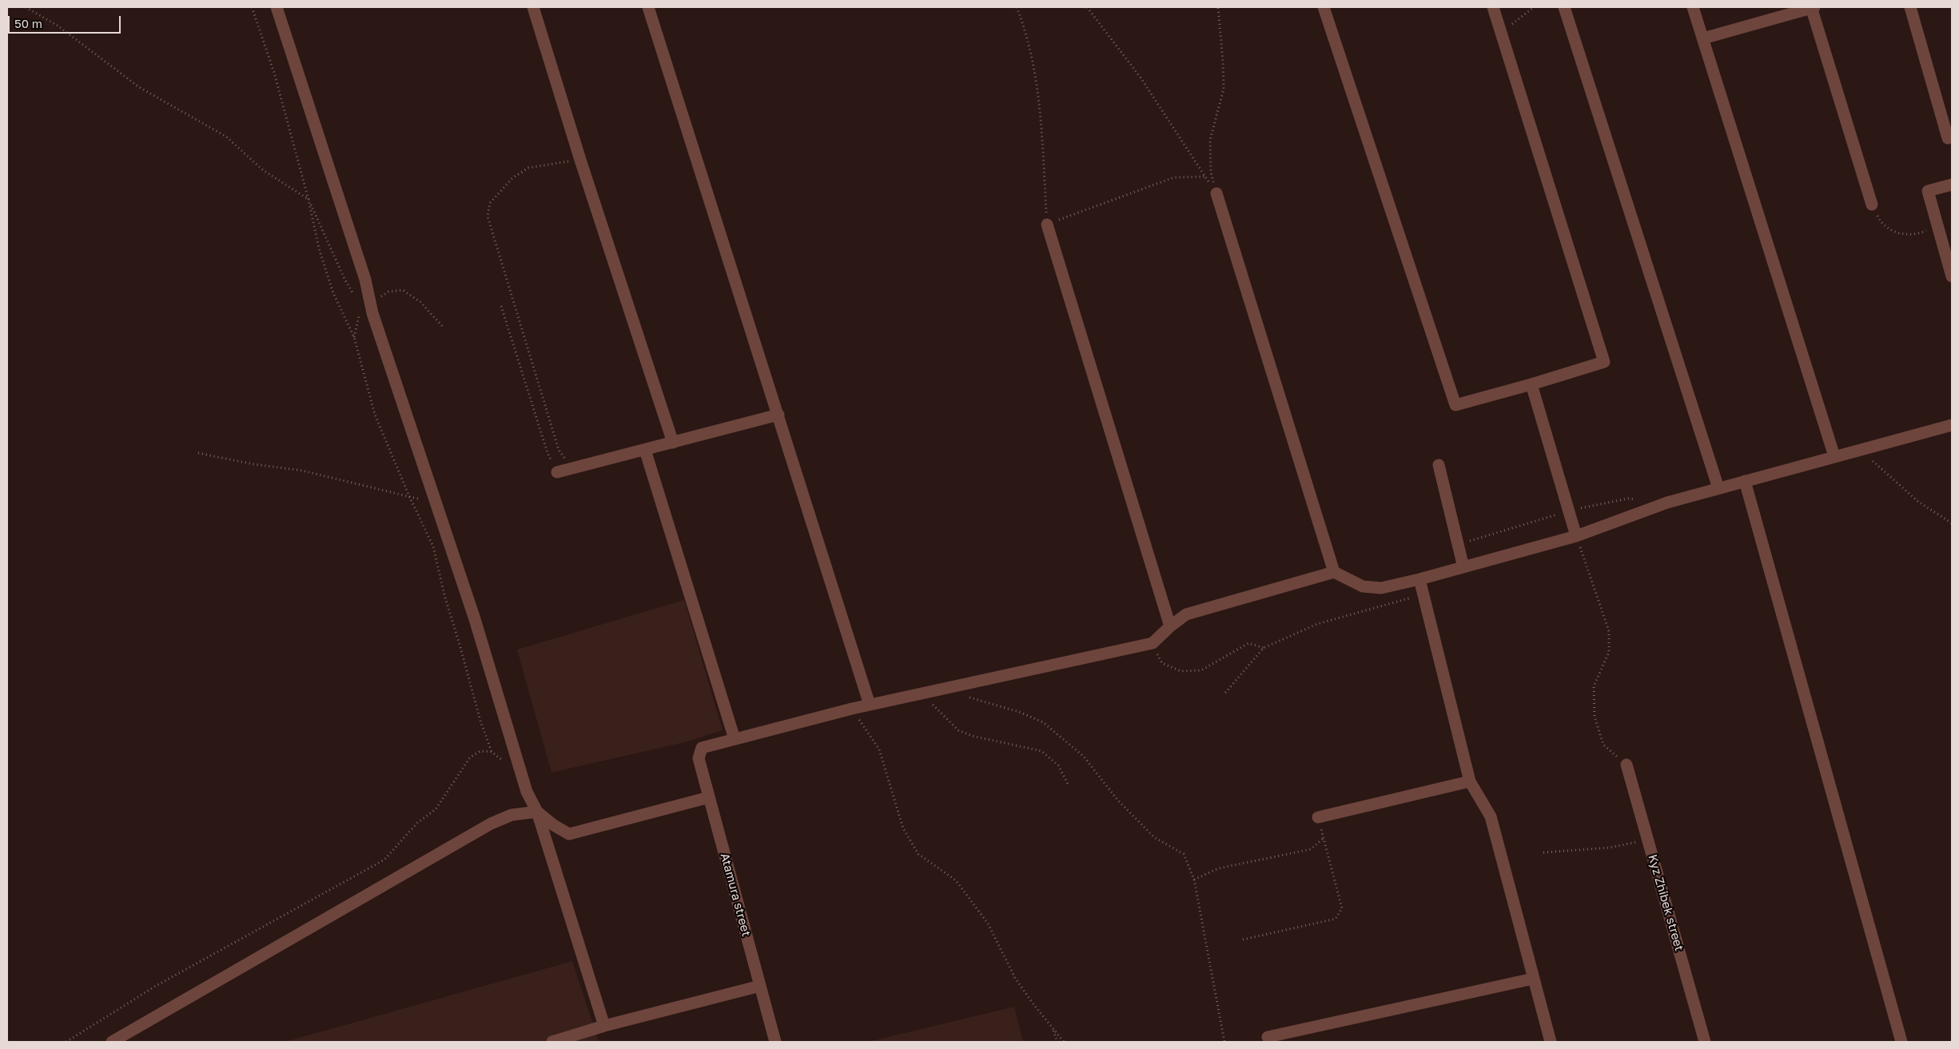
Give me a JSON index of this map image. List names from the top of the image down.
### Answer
{
  "streets": {
    "street": ["Atamura street", "Kyz Zhibek street"]
  },
  "scale_bar": "50 m"
}
